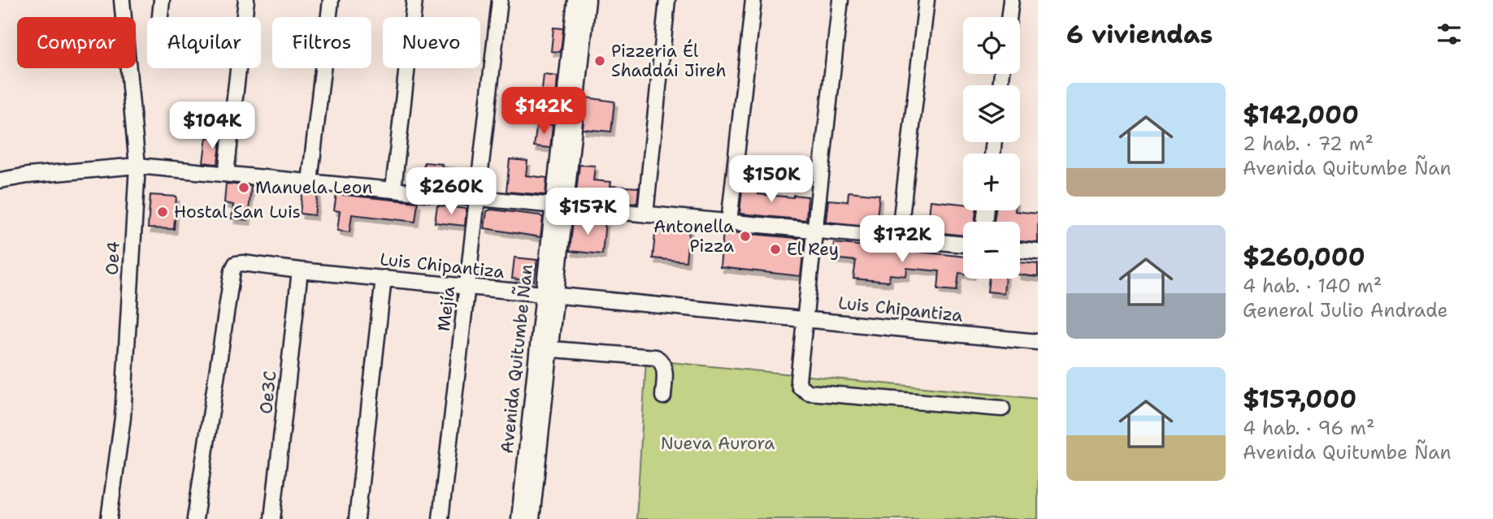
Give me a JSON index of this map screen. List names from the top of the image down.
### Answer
{
  "streets": {
    "street": [
      "Oe4",
      "Luis Chipantiza",
      "Mejía",
      "Avenida Quitumbe Ñan",
      "Oe3C"
    ]
  },
  "crossings": [
    ["Luis Chipantiza", "Mejía"],
    ["Luis Chipantiza", "Avenida Quitumbe Ñan"],
    ["Luis Chipantiza", "Oe3C"]
  ],
  "parks": ["Nueva Aurora"],
  "places": [
    "Pizzeria Él Shaddai Jireh",
    "Manuela Leon",
    "Hostal San Luis",
    "Antonella Pizza",
    "El Rey"
  ],
  "page": {
    "heading": "6 viviendas",
    "map_buttons": ["+", "−"],
    "chip": [
      "Comprar",
      "Alquilar",
      "Filtros",
      "Nuevo"
    ],
    "list": [
      {
        "name": "$142,000",
        "note": "2 hab. · 72 m² · Avenida Quitumbe Ñan"
      },
      {
        "name": "$260,000",
        "note": "4 hab. · 140 m² · General Julio Andrade"
      },
      {
        "name": "$157,000",
        "note": "4 hab. · 96 m² · Avenida Quitumbe Ñan"
      }
    ],
    "price": [
      "$142K",
      "$104K",
      "$150K",
      "$260K",
      "$157K",
      "$172K"
    ]
  }
}
